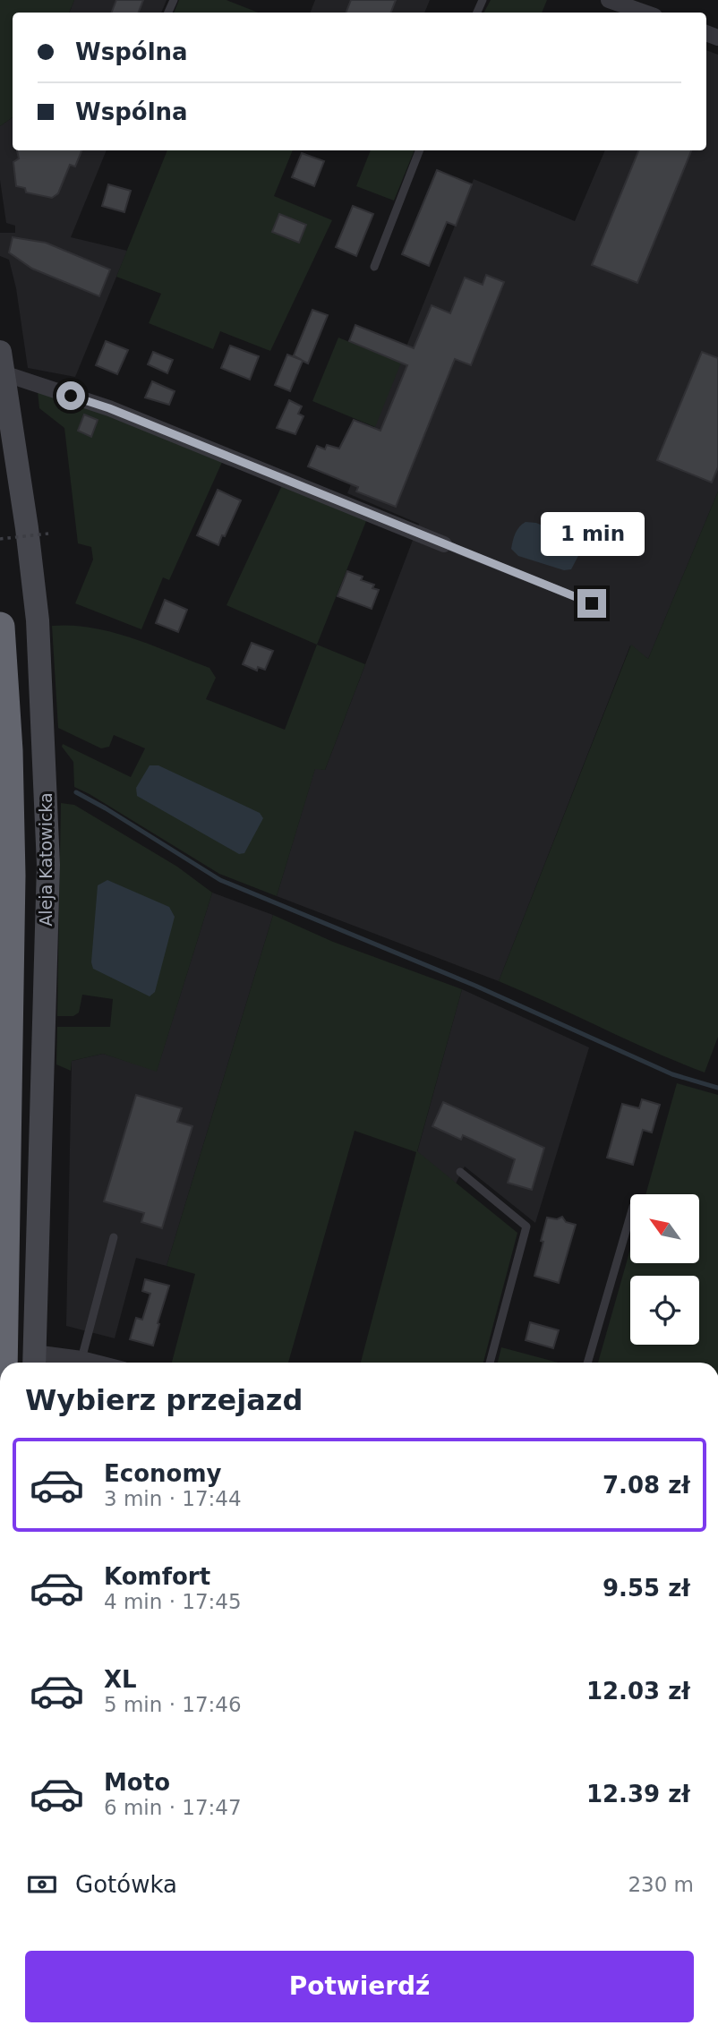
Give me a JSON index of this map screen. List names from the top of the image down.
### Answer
{
  "streets": {
    "street": ["Aleja Katowicka"]
  },
  "north": "top left",
  "page": {
    "banner": ["Wspólna", "Wspólna"],
    "bubble": "1 min",
    "heading": "Wybierz przejazd",
    "list": [
      {
        "name": "Economy",
        "note": "3 min · 17:44",
        "value": "7.08 zł"
      },
      {
        "name": "Komfort",
        "note": "4 min · 17:45",
        "value": "9.55 zł"
      },
      {
        "name": "XL",
        "note": "5 min · 17:46",
        "value": "12.03 zł"
      },
      {
        "name": "Moto",
        "note": "6 min · 17:47",
        "value": "12.39 zł"
      }
    ],
    "pay": ["Gotówka", "230 m"],
    "buttons": "Potwierdź"
  }
}
